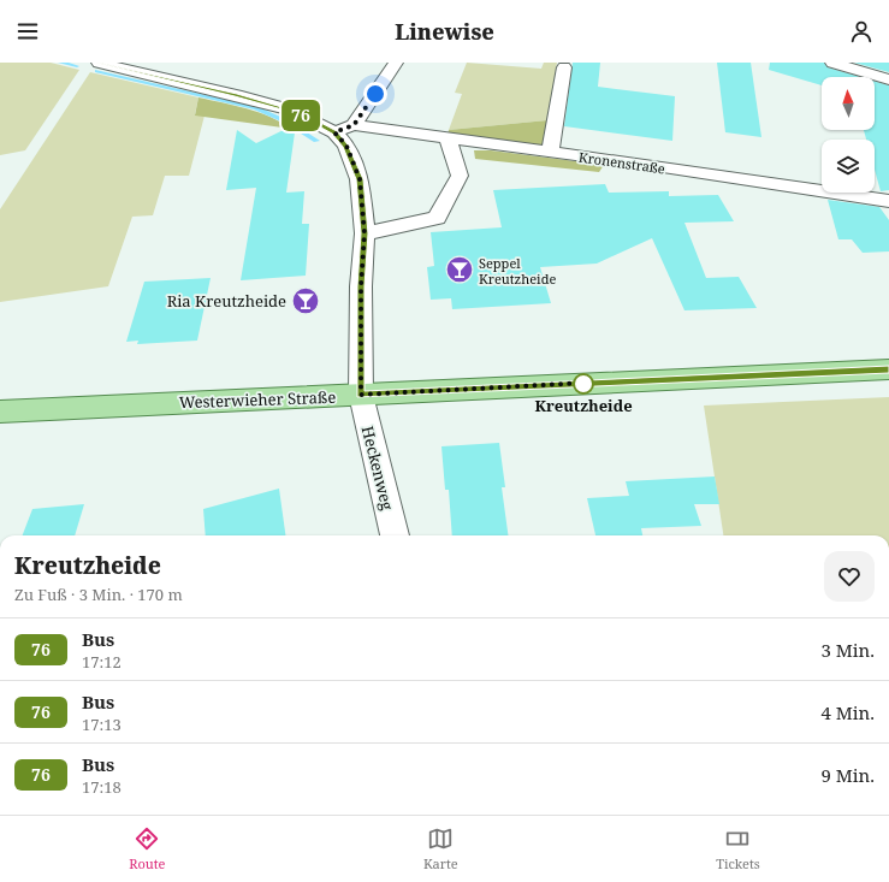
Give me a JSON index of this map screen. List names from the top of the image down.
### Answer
{
  "streets": {
    "main road": ["Westerwieher Straße"],
    "street": ["Kronenstraße", "Heckenweg"]
  },
  "crossings": [
    ["Westerwieher Straße", "Heckenweg"]
  ],
  "places": {
    "bar": ["Seppel Kreutzheide", "Ria Kreutzheide"],
    "other": ["Kreutzheide"]
  },
  "lines": ["bus line 76"],
  "north": "top",
  "page": {
    "header": "Linewise",
    "on_map": "76",
    "heading": ["Kreutzheide", "Zu Fuß · 3 Min. · 170 m"],
    "list": [
      {
        "mark": "76",
        "name": "Bus",
        "note": "17:12",
        "value": "3 Min."
      },
      {
        "mark": "76",
        "name": "Bus",
        "note": "17:13",
        "value": "4 Min."
      },
      {
        "mark": "76",
        "name": "Bus",
        "note": "17:18",
        "value": "9 Min."
      }
    ],
    "tabs": ["Route", "Karte", "Tickets"]
  }
}
